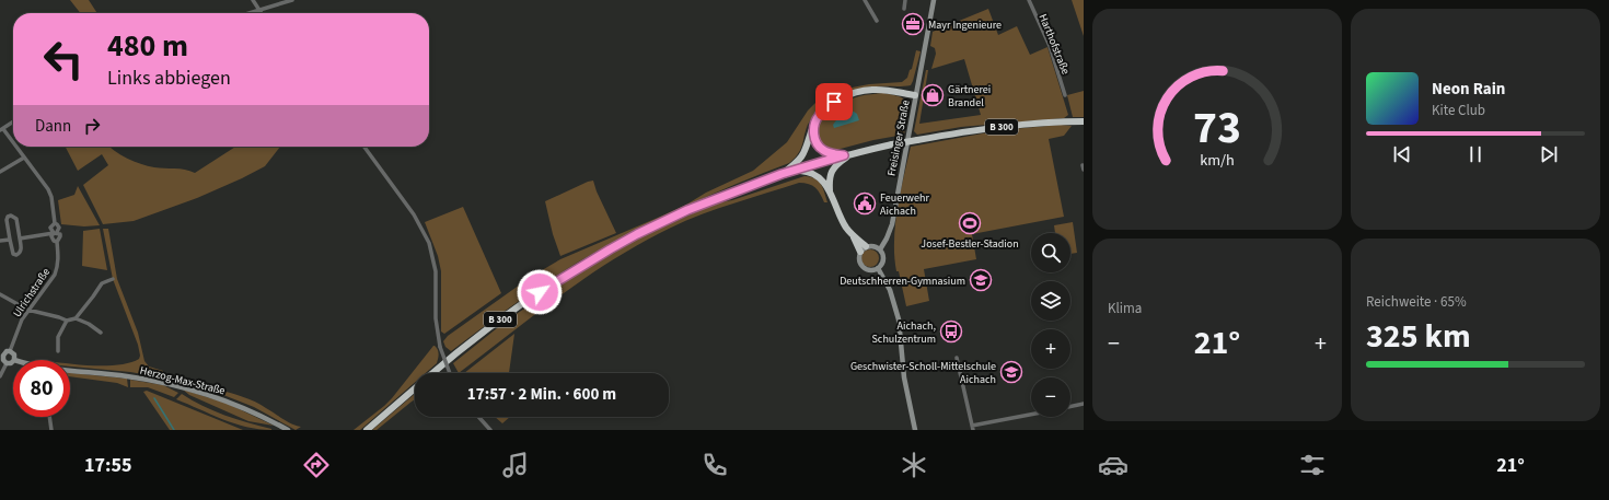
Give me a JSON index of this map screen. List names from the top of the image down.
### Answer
{
  "streets": {
    "highway": ["B 300"],
    "main road": ["Freisinger Straße", "Herzog-Max-Straße"],
    "street": ["Harthofstraße", "Ulrichstraße"]
  },
  "places": {
    "office": ["Mayr Ingenieure"],
    "shop": ["Gärtnerei Brandel"],
    "public building": ["Feuerwehr Aichach"],
    "sports": ["Josef-Bestler-Stadion"],
    "school or university": ["Deutschherren-Gymnasium", "Geschwister-Scholl-Mittelschule Aichach"],
    "bus stop": ["Aichach, Schulzentrum"]
  },
  "page": {
    "turn": ["480 m", "Links abbiegen"],
    "song": ["Neon Rain", "Kite Club"],
    "then": "Dann",
    "map_buttons": ["+", "−"],
    "tile": [
      "Klima",
      ["Reichweite · 65%", "325 km"]
    ],
    "heat": ["−", "21°", "+"],
    "limit": "80",
    "trip": "17:57 · 2 Min. · 600 m",
    "tabs": ["17:55", "21°"],
    "gauge": ["73", "km/h"]
  }
}
